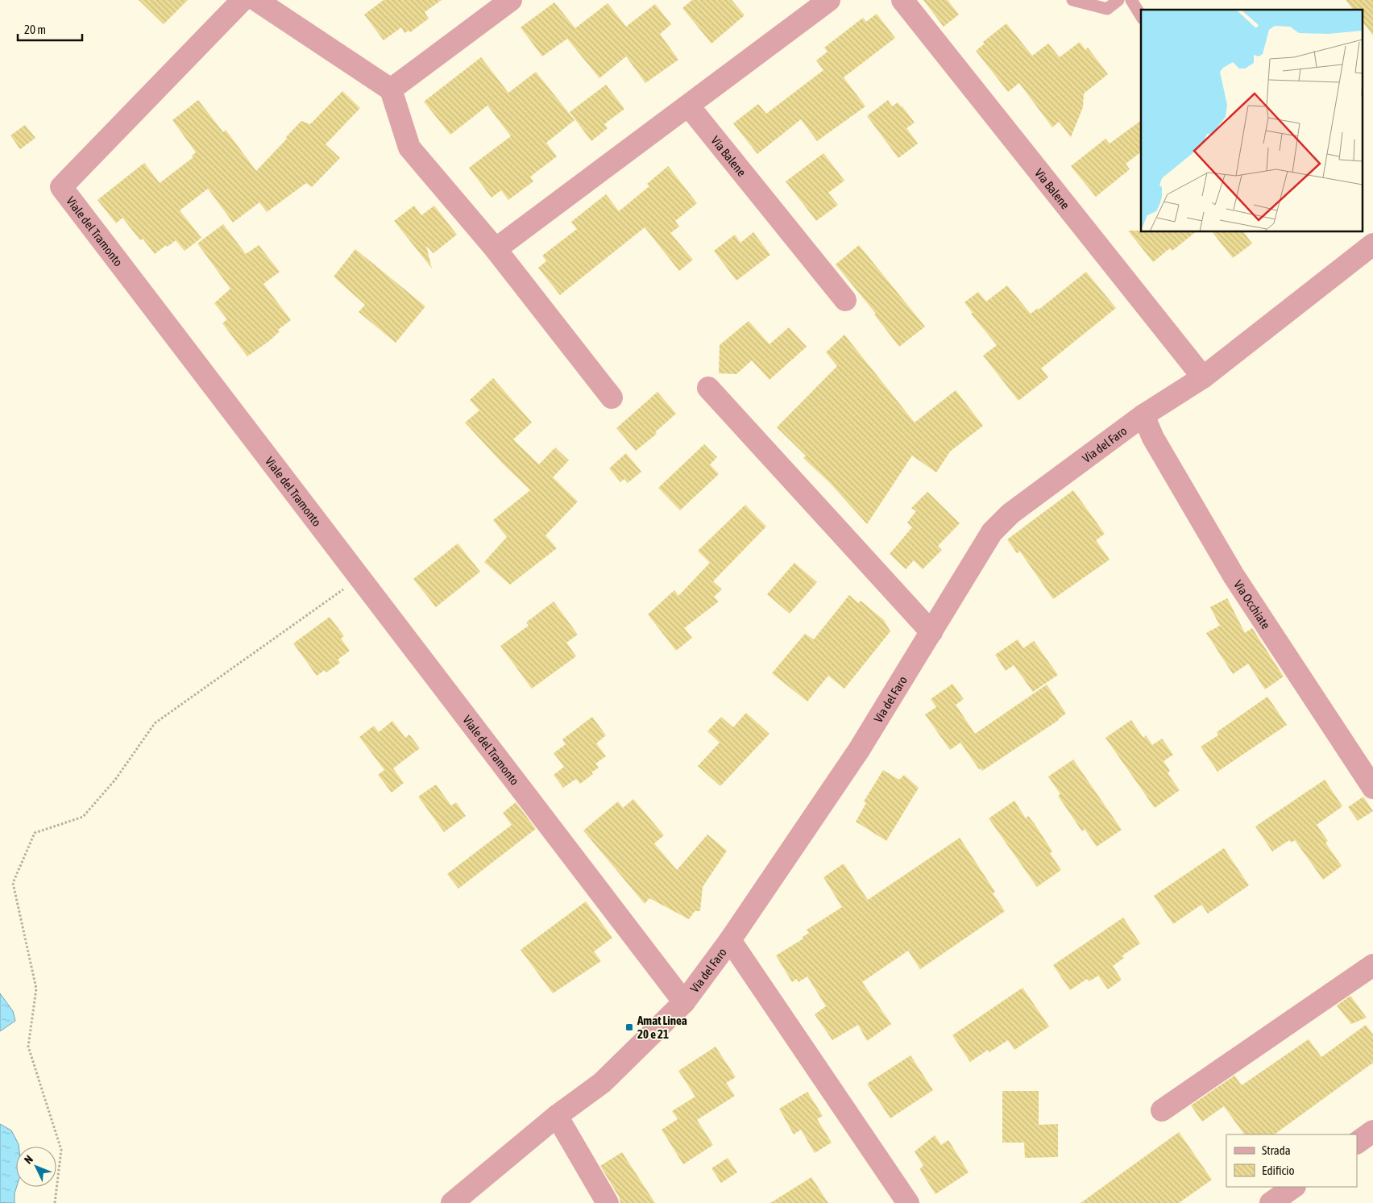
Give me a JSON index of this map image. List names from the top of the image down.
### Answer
{
  "streets": {
    "street": [
      "Via Balene",
      "Viale del Tramonto",
      "Via del Faro",
      "Via Occhiate"
    ]
  },
  "crossings": [
    ["Via Balene", "Via del Faro"],
    ["Viale del Tramonto", "Via del Faro"],
    ["Via del Faro", "Via Occhiate"]
  ],
  "places": {
    "transit": ["Amat Linea 20 e 21"]
  },
  "legend": ["Strada", "Edificio"],
  "scale_bar": "20 m",
  "north": "top left"
}
